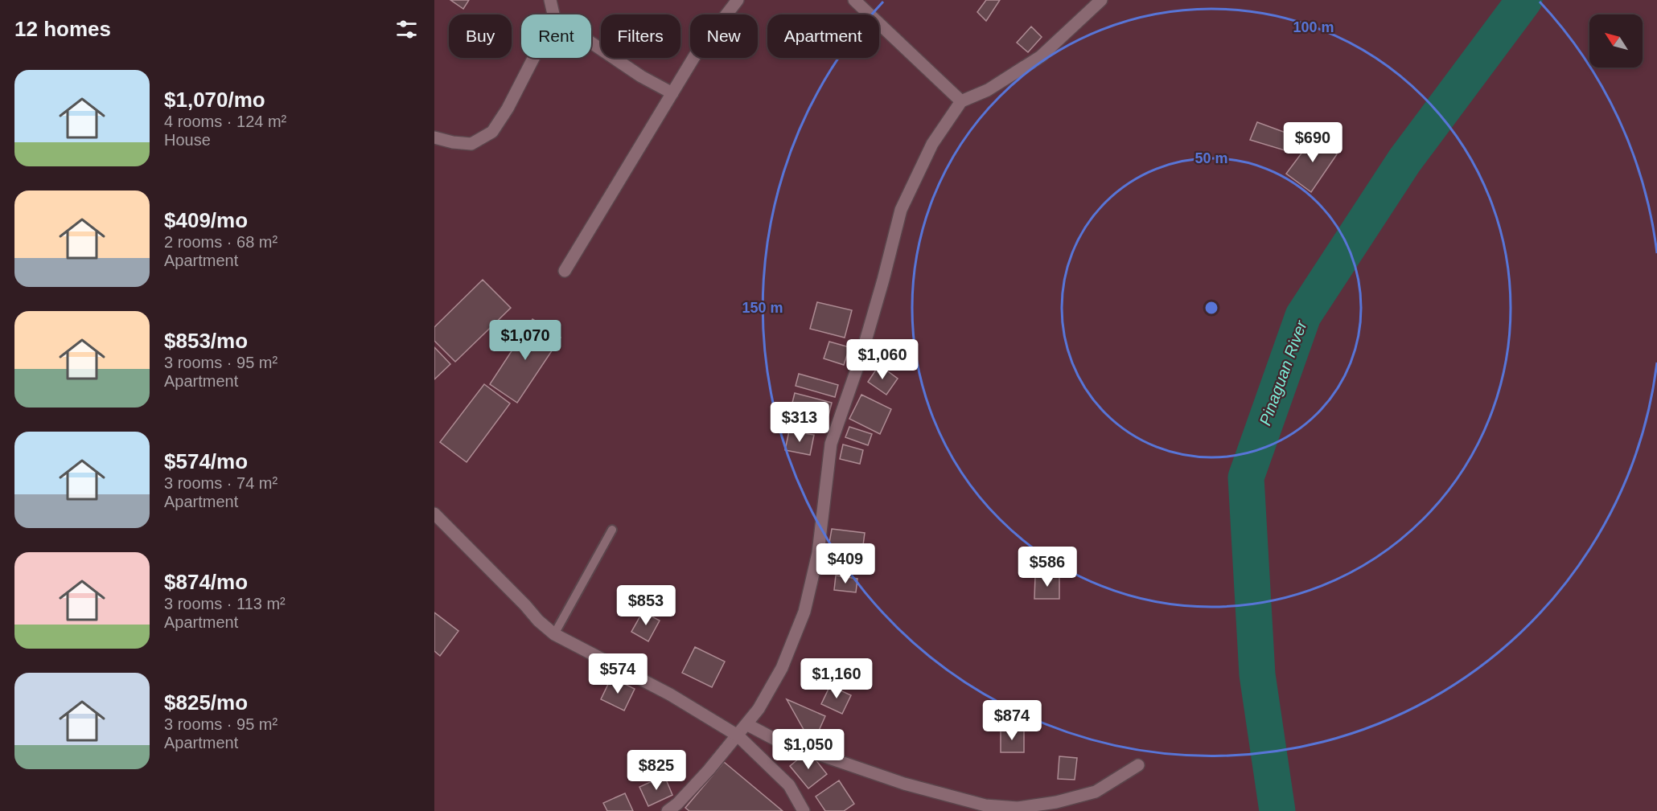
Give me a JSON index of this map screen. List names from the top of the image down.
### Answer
{
  "water": ["Pinaguan River"],
  "north": "top left",
  "page": {
    "heading": "12 homes",
    "chip": [
      "Buy",
      "Rent",
      "Filters",
      "New",
      "Apartment"
    ],
    "list": [
      {
        "name": "$1,070/mo",
        "note": "4 rooms · 124 m² · House"
      },
      {
        "name": "$409/mo",
        "note": "2 rooms · 68 m² · Apartment"
      },
      {
        "name": "$853/mo",
        "note": "3 rooms · 95 m² · Apartment"
      },
      {
        "name": "$574/mo",
        "note": "3 rooms · 74 m² · Apartment"
      },
      {
        "name": "$874/mo",
        "note": "3 rooms · 113 m² · Apartment"
      },
      {
        "name": "$825/mo",
        "note": "3 rooms · 95 m² · Apartment"
      }
    ],
    "price": [
      "$690",
      "$1,070",
      "$1,060",
      "$313",
      "$409",
      "$586",
      "$853",
      "$574",
      "$1,160",
      "$874",
      "$1,050",
      "$825"
    ]
  },
  "rings": ["100 m", "50 m", "150 m"]
}
